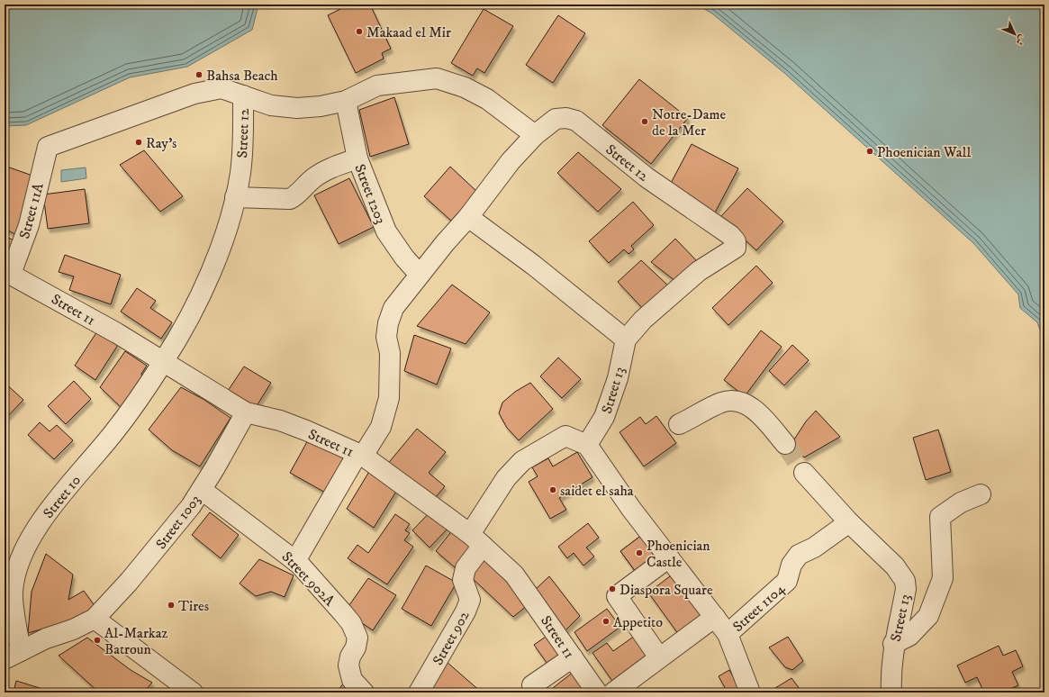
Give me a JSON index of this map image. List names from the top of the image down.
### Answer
{
  "streets": {
    "street": [
      "Street 12",
      "Street 1203",
      "Street 11A",
      "Street 11",
      "Street 13",
      "Street 10",
      "Street 1003",
      "Street 902A",
      "Street 1104",
      "Street 902"
    ]
  },
  "crossings": [
    ["Street 12", "Street 1203"],
    ["Street 12", "Street 11A"],
    ["Street 12", "Street 11"],
    ["Street 12", "Street 13"],
    ["Street 12", "Street 10"],
    ["Street 12", "Street 902A"],
    ["Street 11A", "Street 11"],
    ["Street 11", "Street 10"],
    ["Street 11", "Street 1003"],
    ["Street 11", "Street 902"],
    ["Street 13", "Street 1104"],
    ["Street 10", "Street 1003"],
    ["Street 1003", "Street 902A"]
  ],
  "places": [
    "Makaad el Mir",
    "Bahsa Beach",
    "Notre-Dame de la Mer",
    "Ray's",
    "Phoenician Wall",
    "saidet el saha",
    "Phoenician Castle",
    "Diaspora Square",
    "Tires",
    "Appetito",
    "Al-Markaz Batroun"
  ],
  "north": "bottom right"
}
